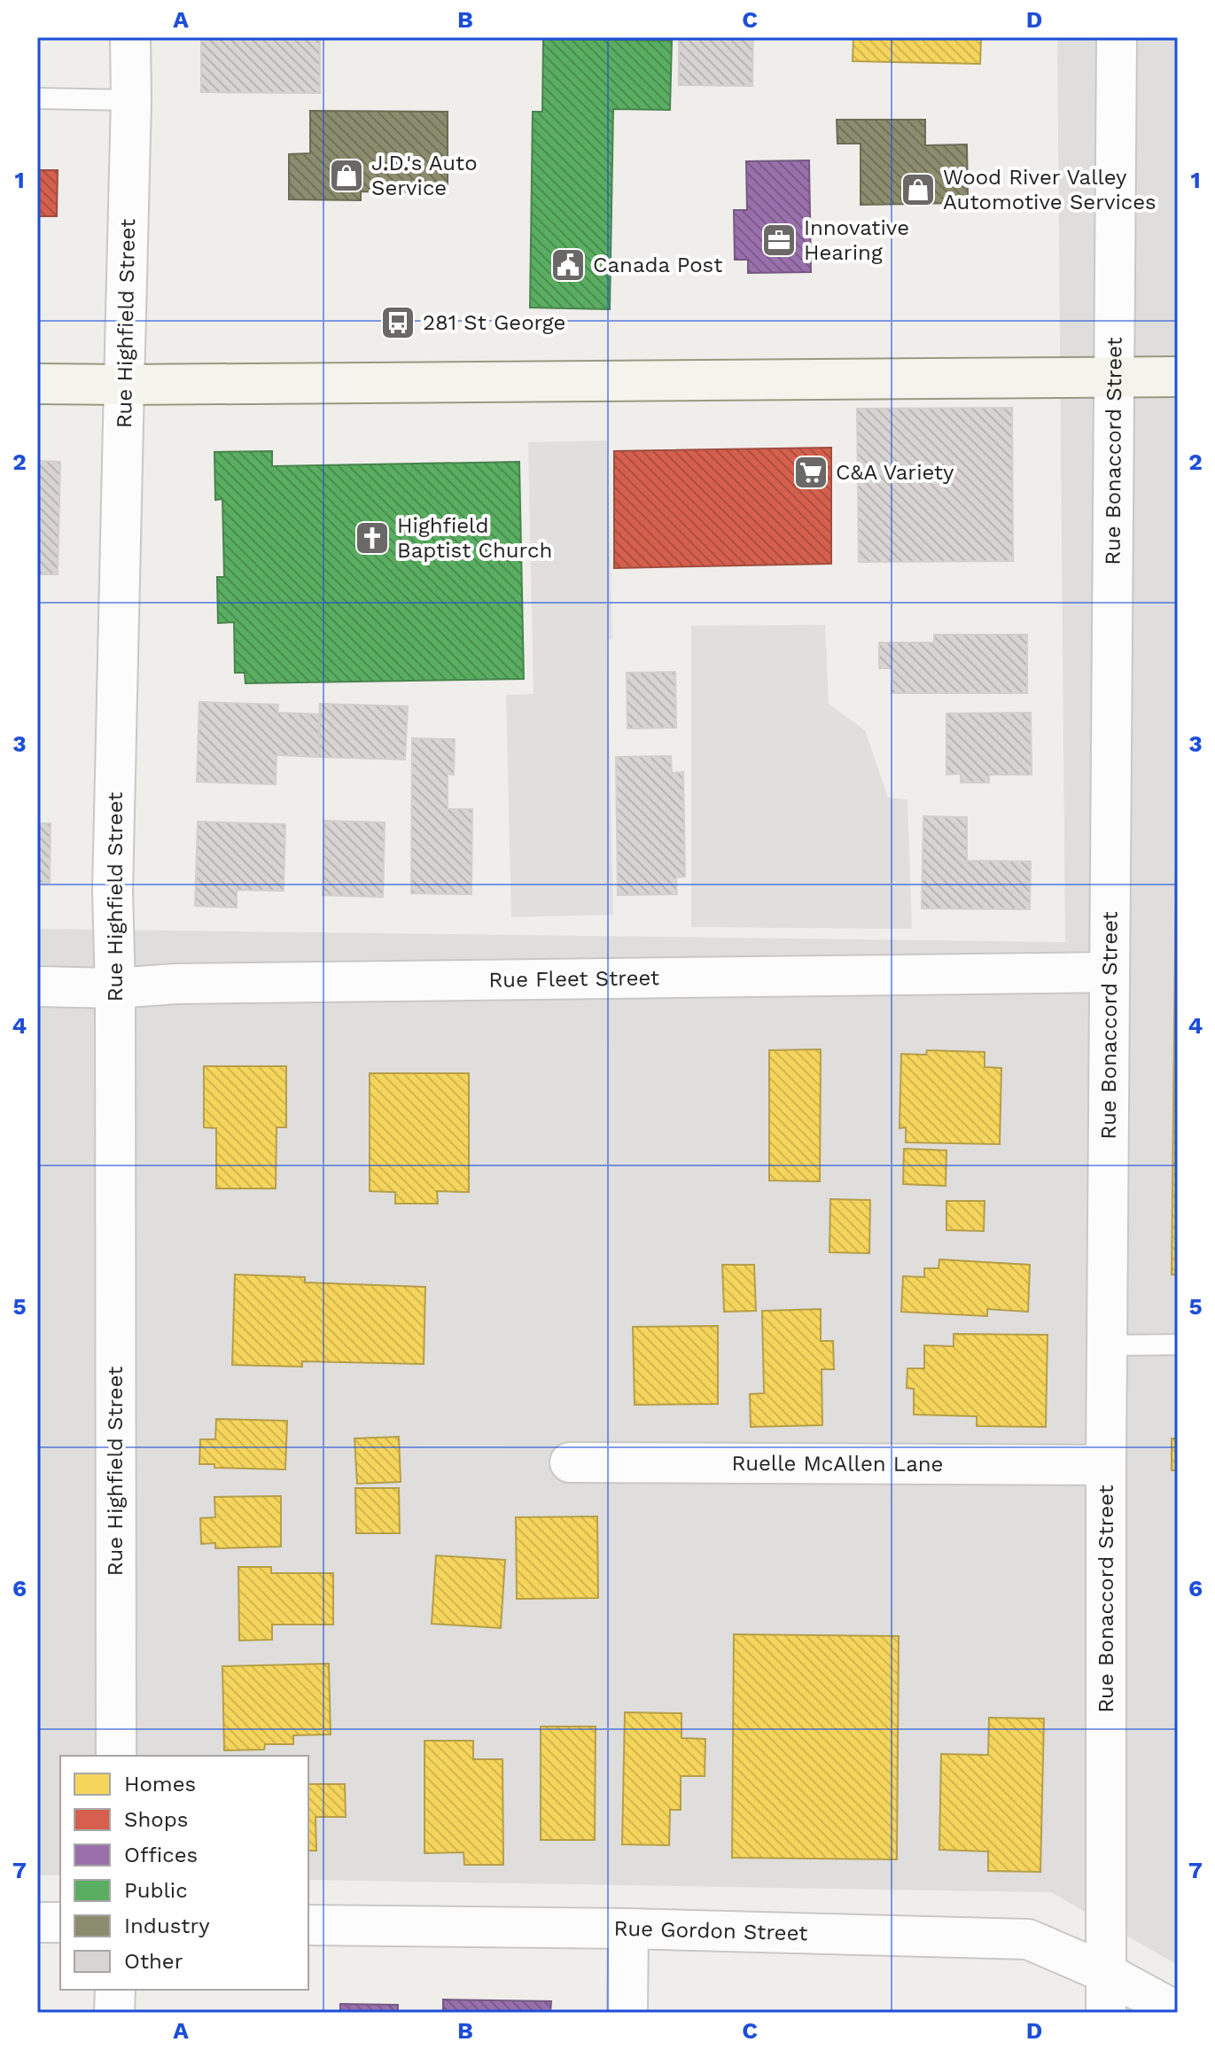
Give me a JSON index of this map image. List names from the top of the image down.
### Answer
{
  "streets": {
    "street": [
      "Rue Highfield Street",
      "Rue Bonaccord Street",
      "Rue Fleet Street",
      "Ruelle McAllen Lane",
      "Rue Gordon Street"
    ]
  },
  "crossings": [
    ["Rue Highfield Street", "Rue Fleet Street"],
    ["Rue Bonaccord Street", "Rue Fleet Street"],
    ["Rue Bonaccord Street", "Ruelle McAllen Lane"],
    ["Rue Bonaccord Street", "Rue Gordon Street"]
  ],
  "places": {
    "shop": ["J.D.'s Auto Service", "Wood River Valley Automotive Services"],
    "office": ["Innovative Hearing"],
    "public building": ["Canada Post"],
    "bus stop": ["281 St George"],
    "supermarket": ["C&A Variety"],
    "church": ["Highfield Baptist Church"]
  },
  "legend": [
    "Homes",
    "Shops",
    "Offices",
    "Public",
    "Industry",
    "Other"
  ],
  "grid": {
    "columns": [
      "A",
      "B",
      "C",
      "D"
    ],
    "rows": [
      "1",
      "2",
      "3",
      "4",
      "5",
      "6",
      "7"
    ]
  }
}
